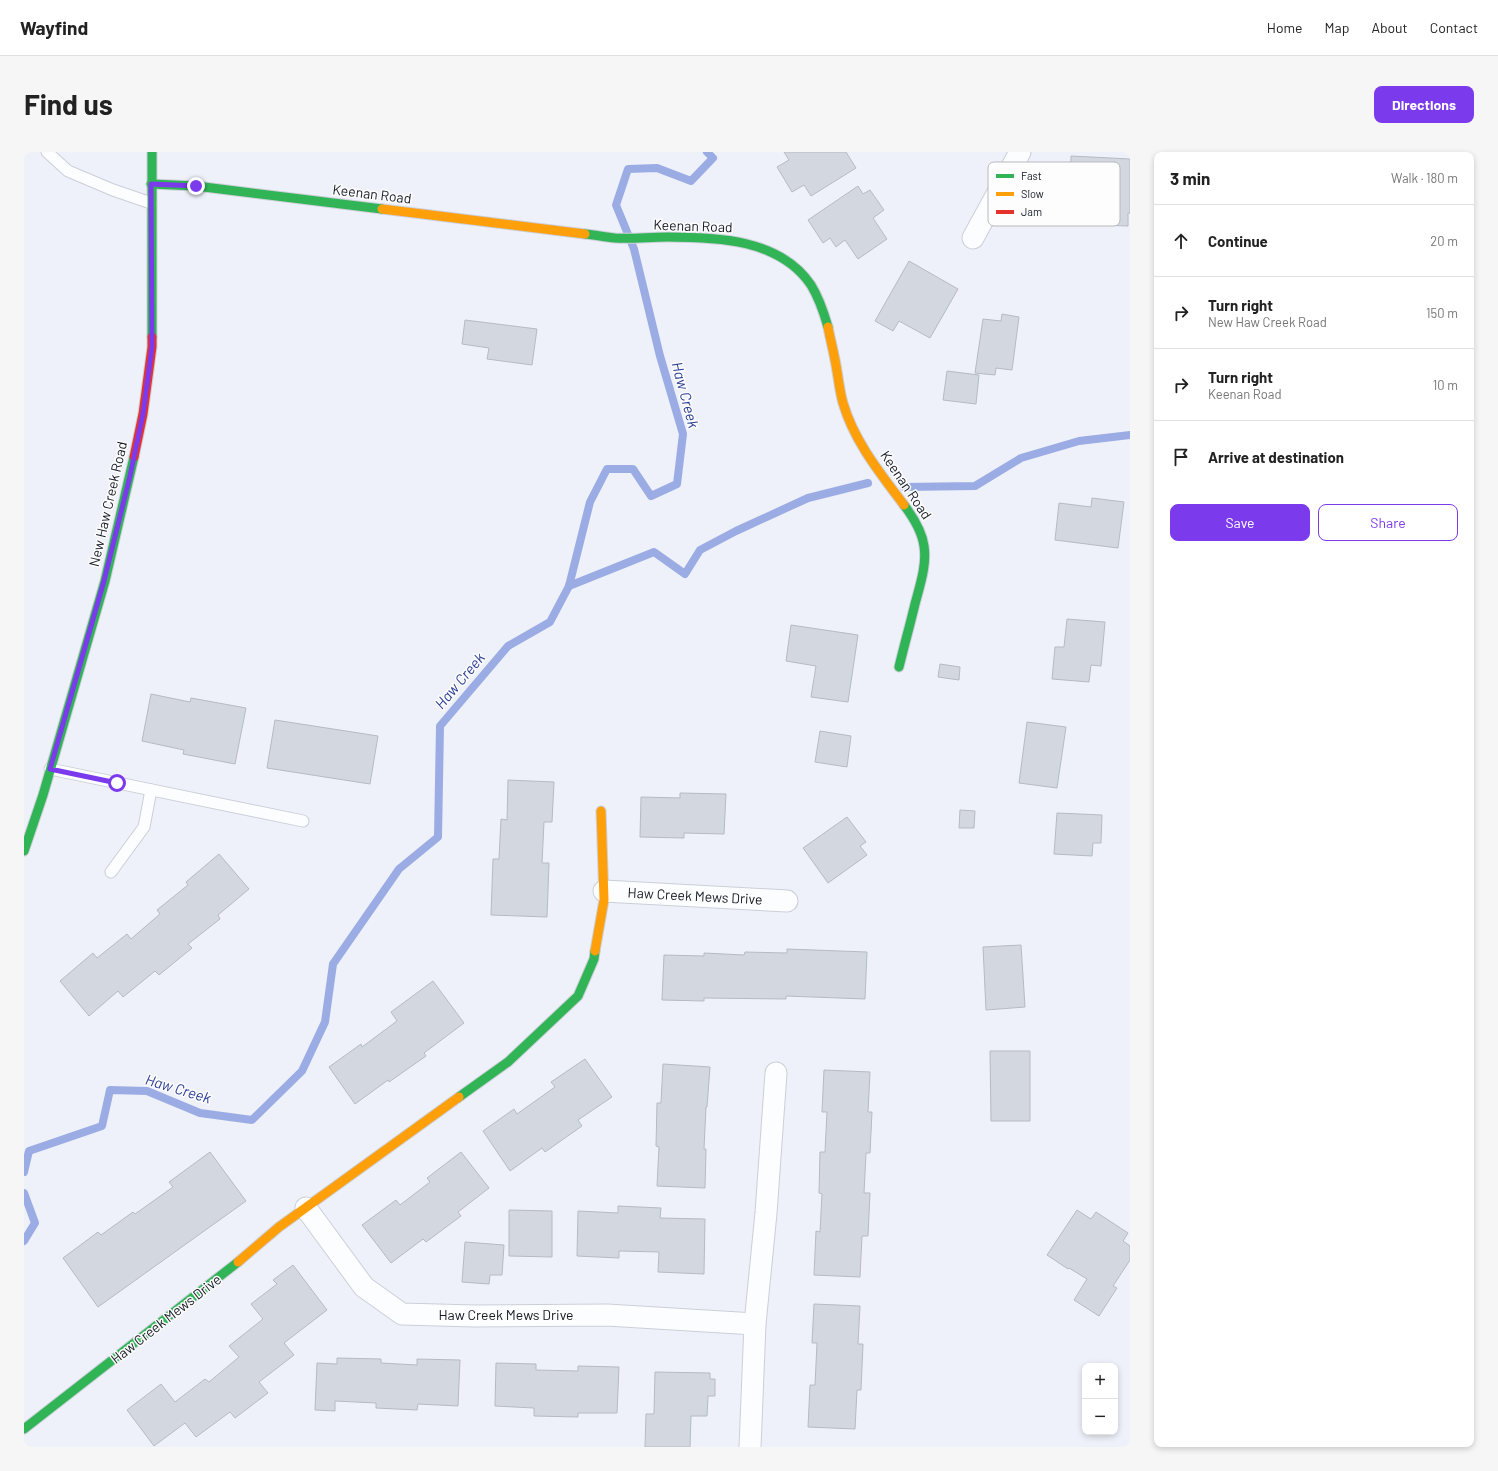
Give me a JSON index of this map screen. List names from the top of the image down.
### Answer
{
  "streets": {
    "street": ["Keenan Road", "New Haw Creek Road", "Haw Creek Mews Drive"]
  },
  "crossings": [
    ["Keenan Road", "New Haw Creek Road"]
  ],
  "water": ["Haw Creek"],
  "legend": ["Fast", "Slow", "Jam"],
  "page": {
    "header": "Wayfind",
    "nav": [
      "Home",
      "Map",
      "About",
      "Contact"
    ],
    "buttons": [
      "Directions",
      ["Save", "Share"]
    ],
    "title": "Find us",
    "heading": ["3 min", "Walk · 180 m"],
    "list": [
      ["Continue", "20 m"],
      ["Turn right", "New Haw Creek Road", "150 m"],
      ["Turn right", "Keenan Road", "10 m"],
      "Arrive at destination"
    ],
    "map_buttons": ["+", "−"]
  }
}
